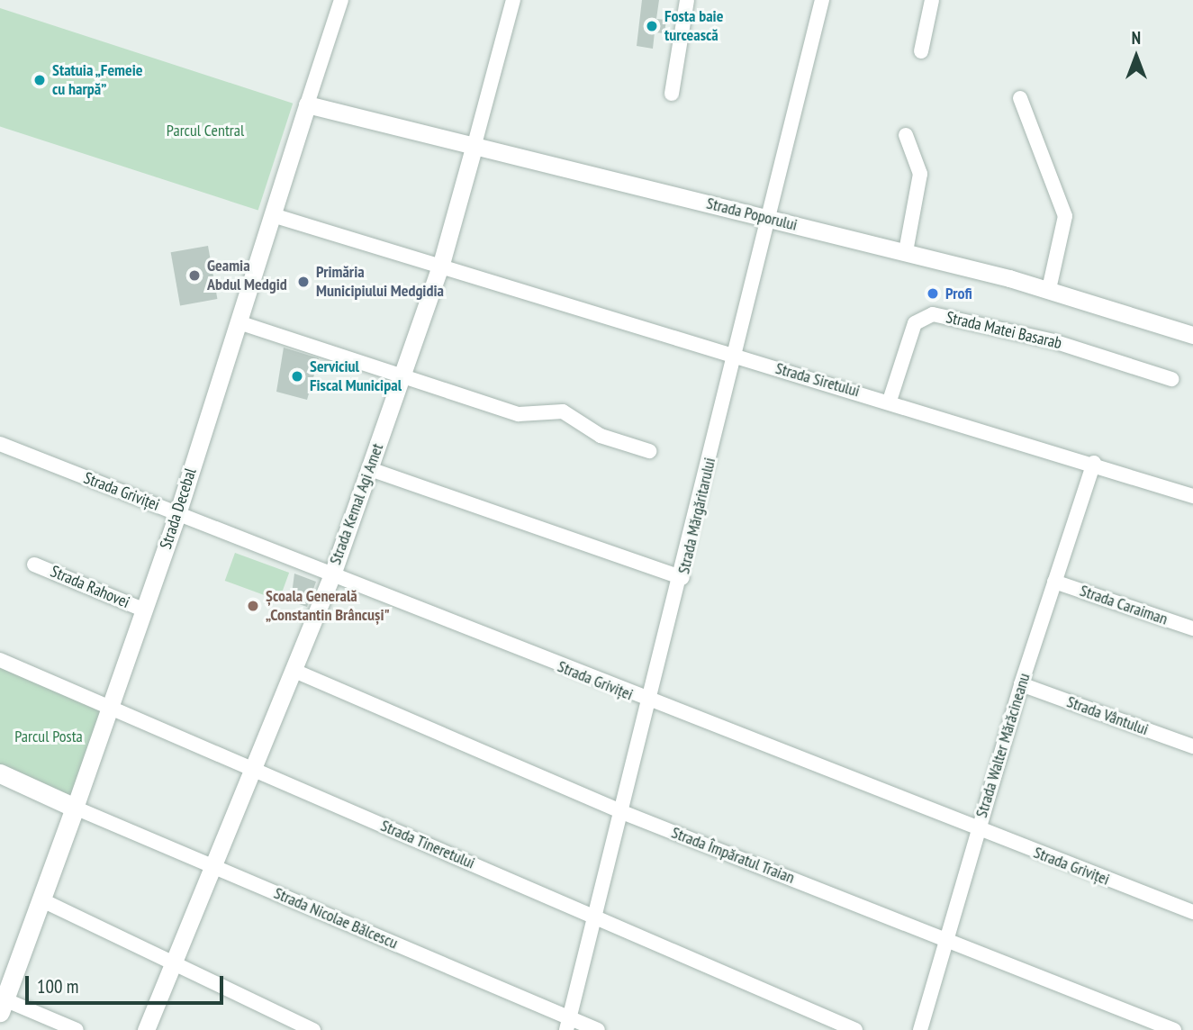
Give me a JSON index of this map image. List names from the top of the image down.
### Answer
{
  "streets": {
    "main road": ["Strada Decebal"],
    "street": [
      "Strada Poporului",
      "Strada Matei Basarab",
      "Strada Siretului",
      "Strada Griviței",
      "Strada Kemal Agi Amet",
      "Strada Mărgăritarului",
      "Strada Rahovei",
      "Strada Caraiman",
      "Strada Vântului",
      "Strada Walter Mărăcineanu",
      "Strada Tineretului",
      "Strada Împăratul Traian",
      "Strada Nicolae Bălcescu"
    ]
  },
  "crossings": [
    ["Strada Poporului", "Strada Kemal Agi Amet"],
    ["Strada Poporului", "Strada Decebal"],
    ["Strada Poporului", "Strada Mărgăritarului"],
    ["Strada Matei Basarab", "Strada Siretului"],
    ["Strada Siretului", "Strada Kemal Agi Amet"],
    ["Strada Siretului", "Strada Decebal"],
    ["Strada Siretului", "Strada Mărgăritarului"],
    ["Strada Siretului", "Strada Walter Mărăcineanu"],
    ["Strada Griviței", "Strada Kemal Agi Amet"],
    ["Strada Griviței", "Strada Decebal"],
    ["Strada Griviței", "Strada Mărgăritarului"],
    ["Strada Griviței", "Strada Walter Mărăcineanu"],
    ["Strada Kemal Agi Amet", "Strada Tineretului"],
    ["Strada Kemal Agi Amet", "Strada Împăratul Traian"],
    ["Strada Kemal Agi Amet", "Strada Nicolae Bălcescu"],
    ["Strada Decebal", "Strada Rahovei"],
    ["Strada Decebal", "Strada Tineretului"],
    ["Strada Decebal", "Strada Nicolae Bălcescu"],
    ["Strada Mărgăritarului", "Strada Tineretului"],
    ["Strada Mărgăritarului", "Strada Împăratul Traian"],
    ["Strada Mărgăritarului", "Strada Nicolae Bălcescu"],
    ["Strada Caraiman", "Strada Walter Mărăcineanu"],
    ["Strada Vântului", "Strada Walter Mărăcineanu"],
    ["Strada Walter Mărăcineanu", "Strada Împăratul Traian"]
  ],
  "parks": ["Parcul Central", "Parcul Posta"],
  "places": [
    "Fosta baie turcească",
    "Statuia „Femeie cu harpă”",
    "Geamia Abdul Medgid",
    "Primăria Municipiului Medgidia",
    "Profi",
    "Serviciul Fiscal Municipal",
    "Școala Generală „Constantin Brâncuși\""
  ],
  "scale_bar": "100 m",
  "north": "top"
}
